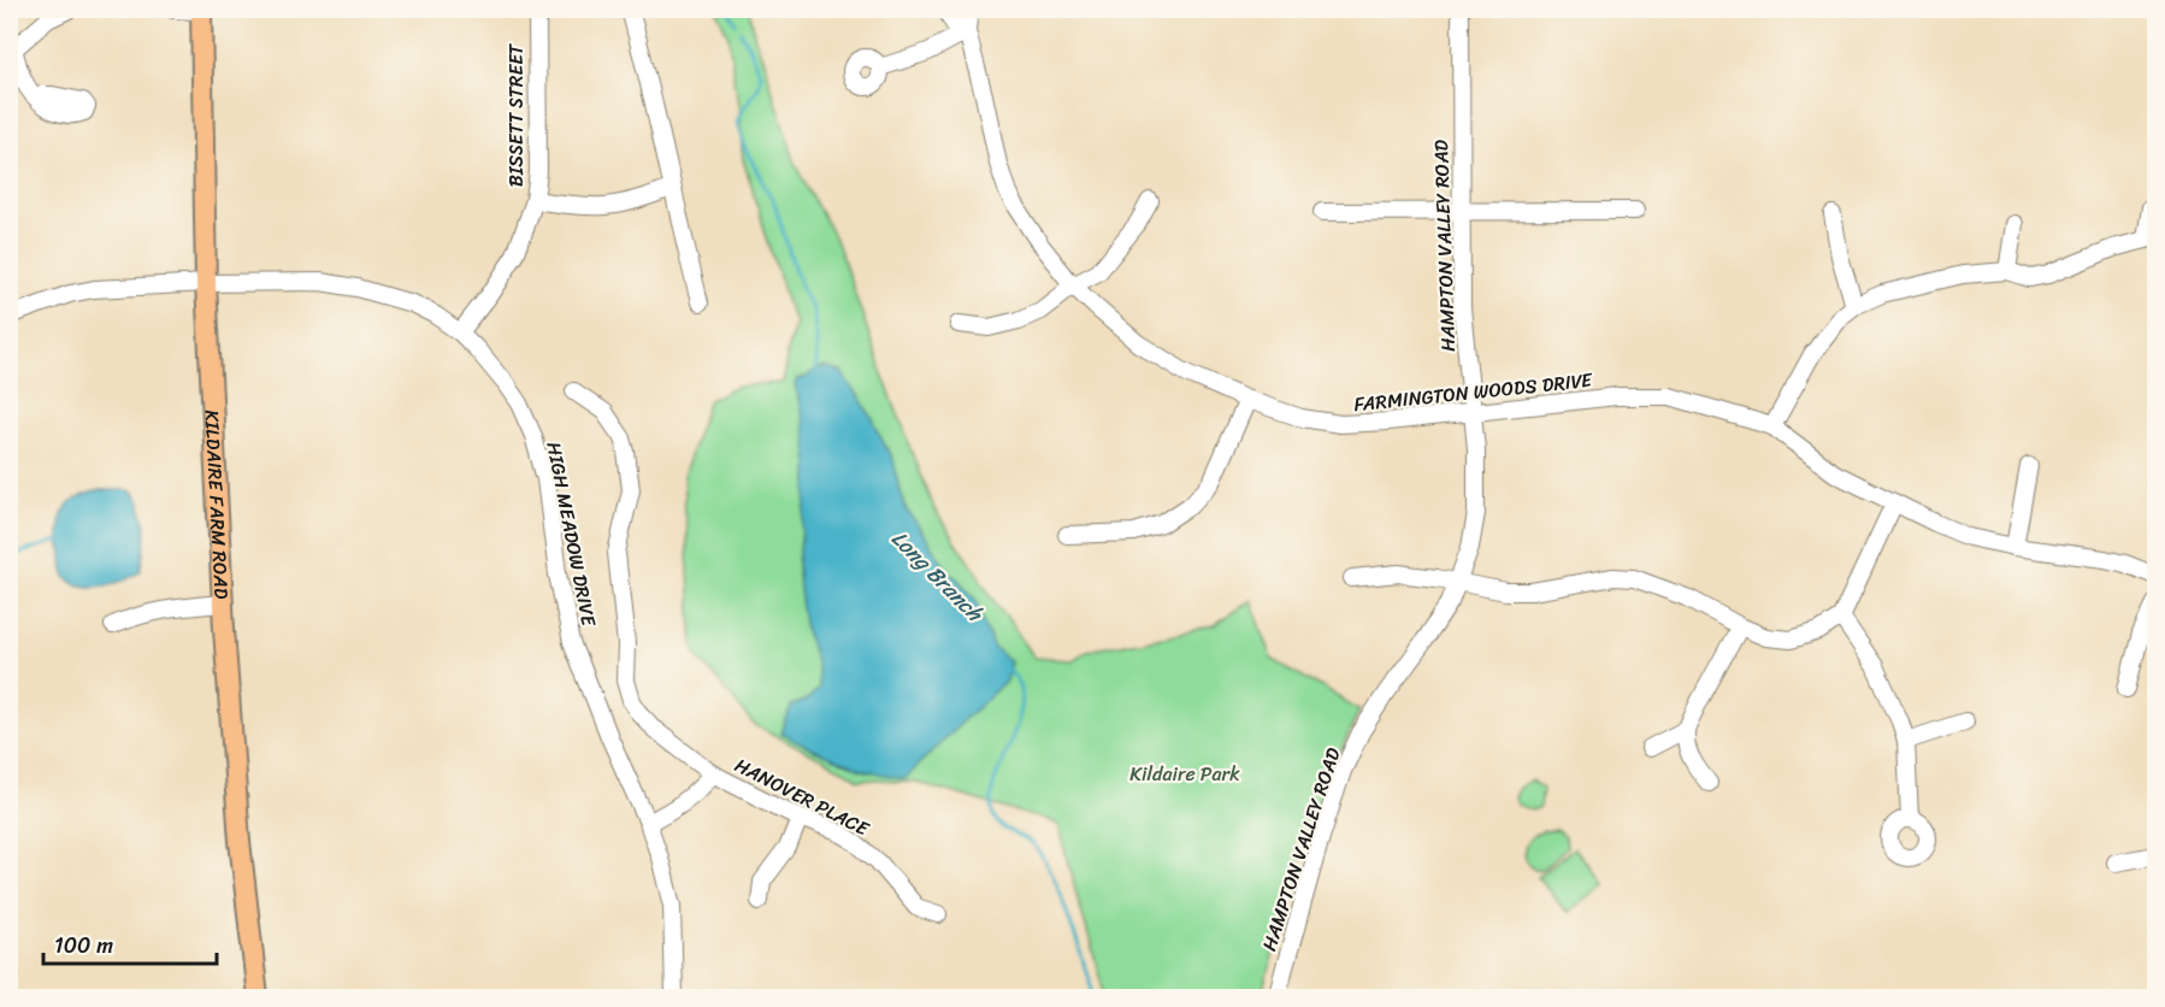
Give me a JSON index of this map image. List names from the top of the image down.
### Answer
{
  "streets": {
    "main road": ["KILDAIRE FARM ROAD"],
    "street": [
      "BISSETT STREET",
      "HAMPTON VALLEY ROAD",
      "FARMINGTON WOODS DRIVE",
      "HIGH MEADOW DRIVE",
      "HANOVER PLACE"
    ]
  },
  "crossings": [
    ["BISSETT STREET", "HIGH MEADOW DRIVE"],
    ["HAMPTON VALLEY ROAD", "FARMINGTON WOODS DRIVE"],
    ["KILDAIRE FARM ROAD", "HIGH MEADOW DRIVE"],
    ["HIGH MEADOW DRIVE", "HANOVER PLACE"]
  ],
  "water": ["Long Branch"],
  "parks": ["Kildaire Park"],
  "scale_bar": "100 m"
}
